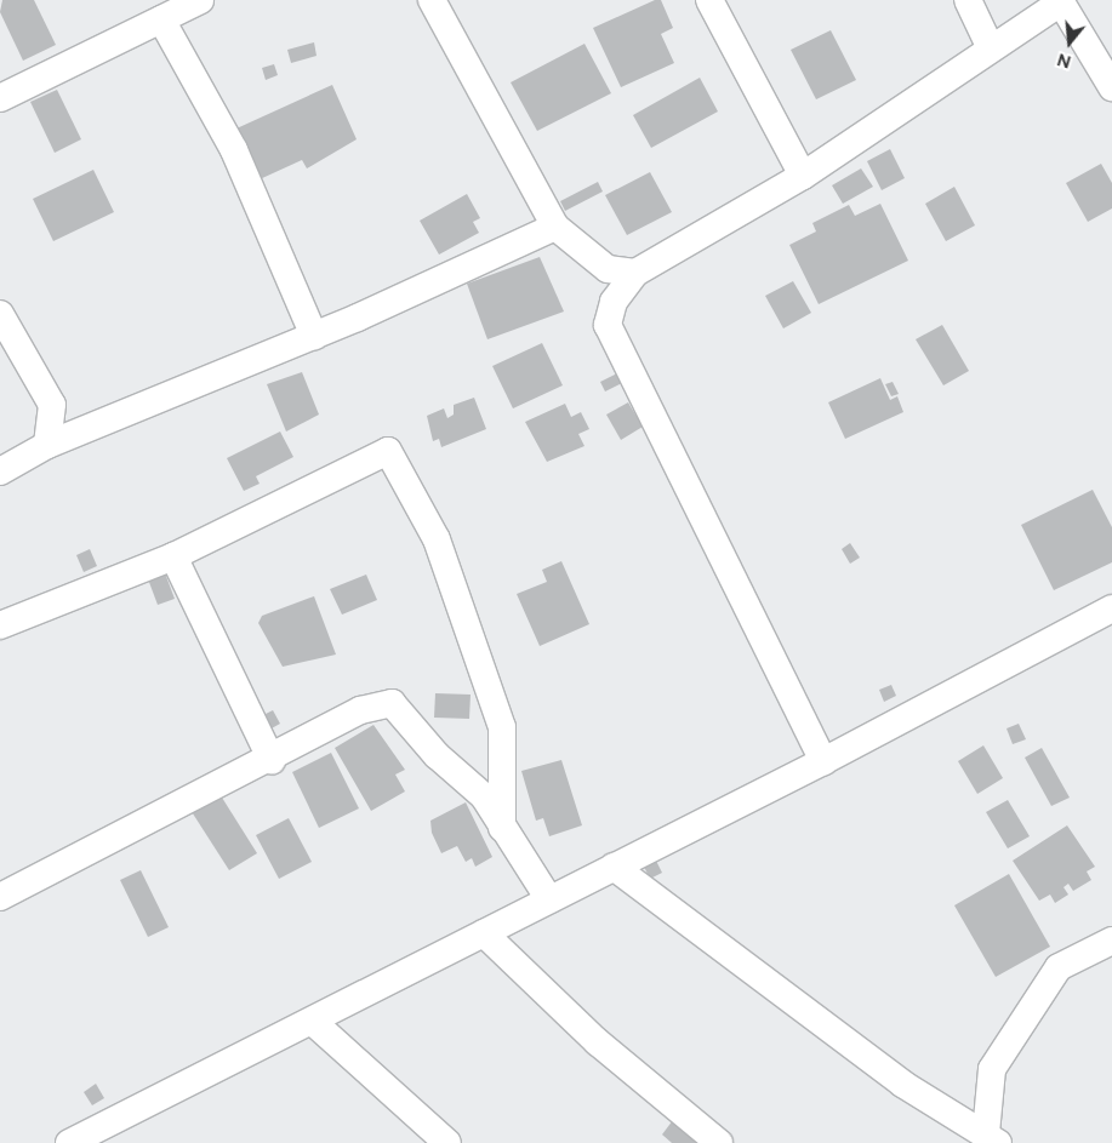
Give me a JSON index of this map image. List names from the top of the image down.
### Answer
{
  "north": "bottom"
}
